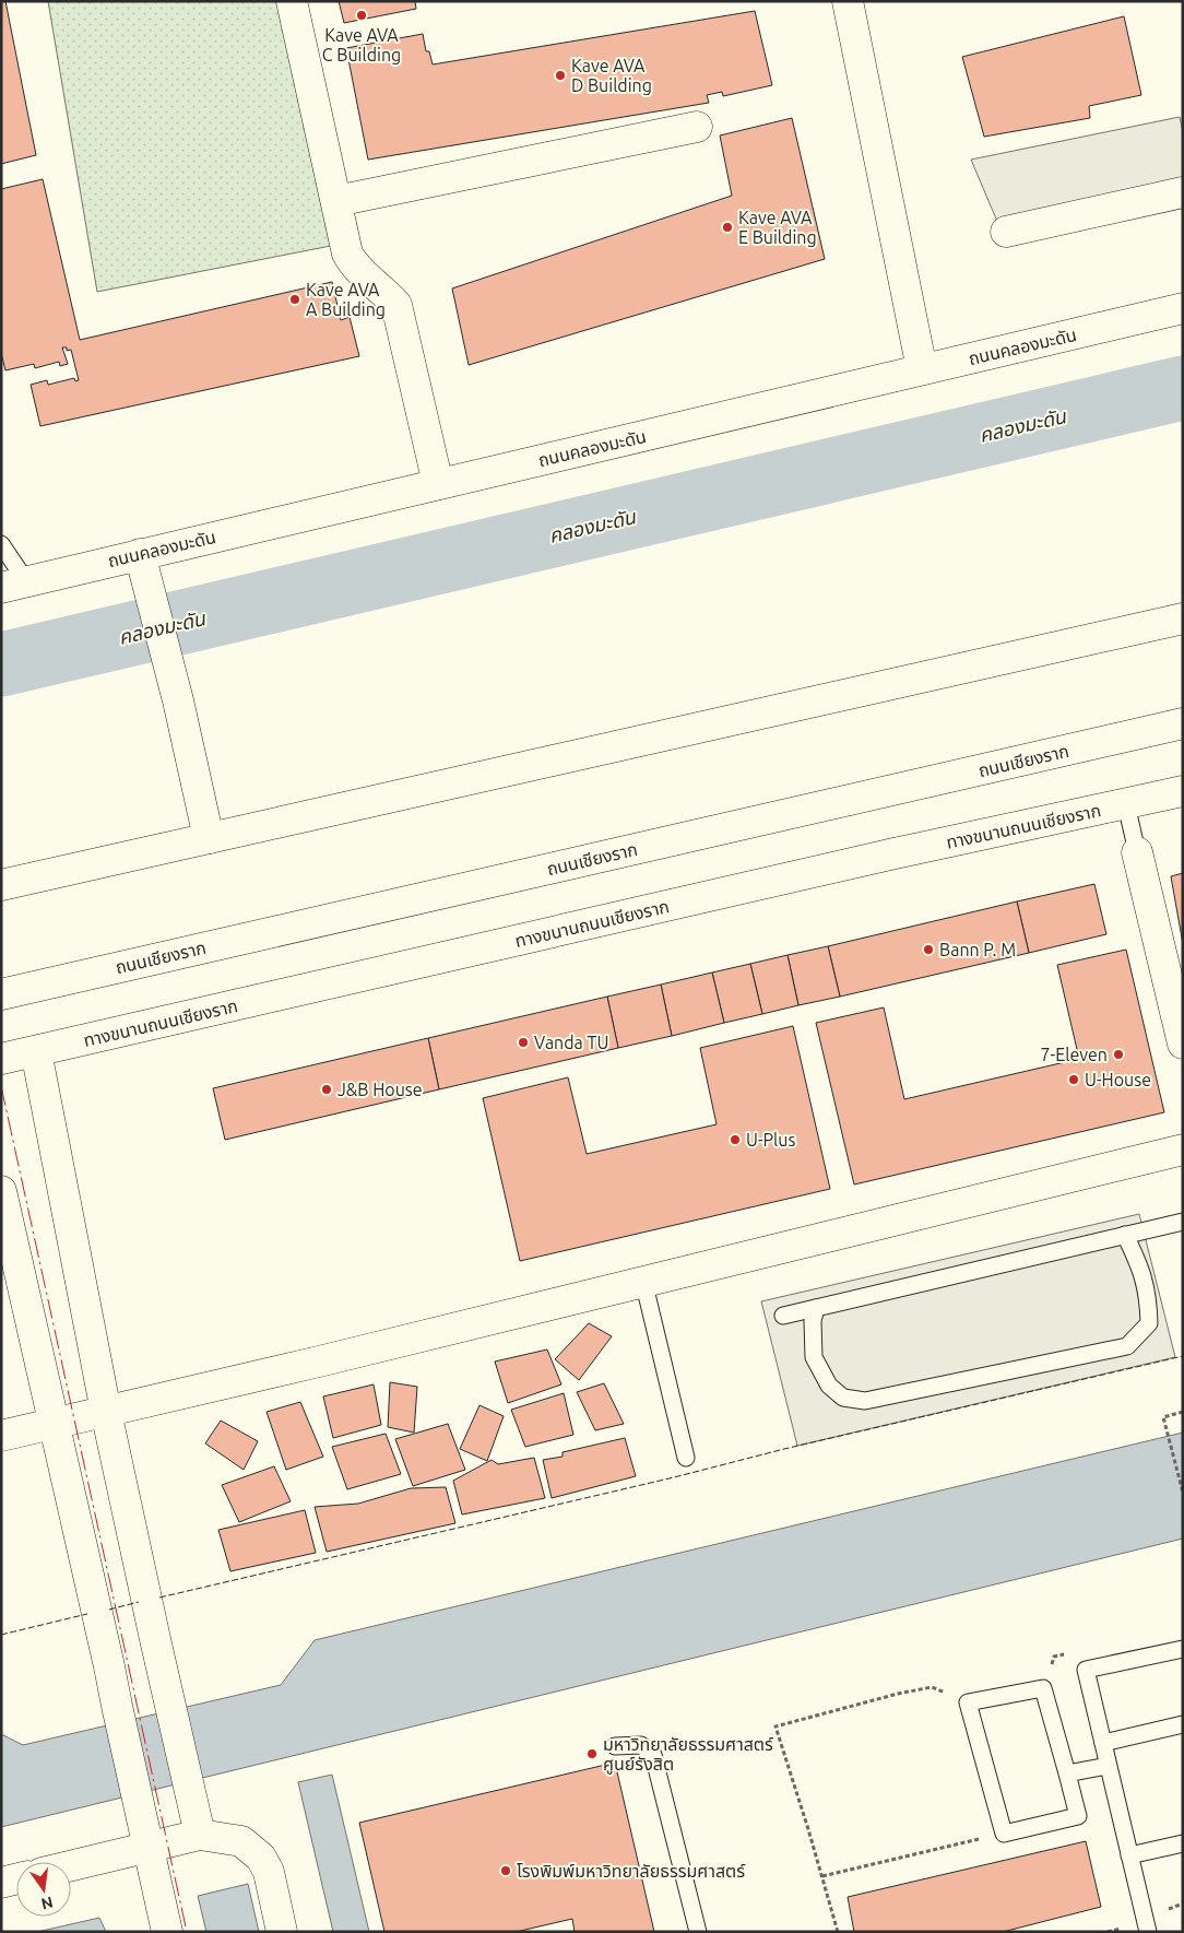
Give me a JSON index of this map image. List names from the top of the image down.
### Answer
{
  "streets": {
    "street": ["ถนนคลองมะดัน", "ถนนเชียงราก", "ทางขนานถนนเชียงราก"]
  },
  "water": ["คลองมะดัน"],
  "places": [
    "Kave AVA C Building",
    "Kave AVA D Building",
    "Kave AVA E Building",
    "Kave AVA A Building",
    "Bann P. M",
    "Vanda TU",
    "7-Eleven",
    "U-House",
    "J&B House",
    "U-Plus",
    "มหาวิทยาลัยธรรมศาสตร์ ศูนย์รังสิต",
    "โรงพิมพ์มหาวิทยาลัยธรรมศาสตร์"
  ],
  "north": "bottom"
}
